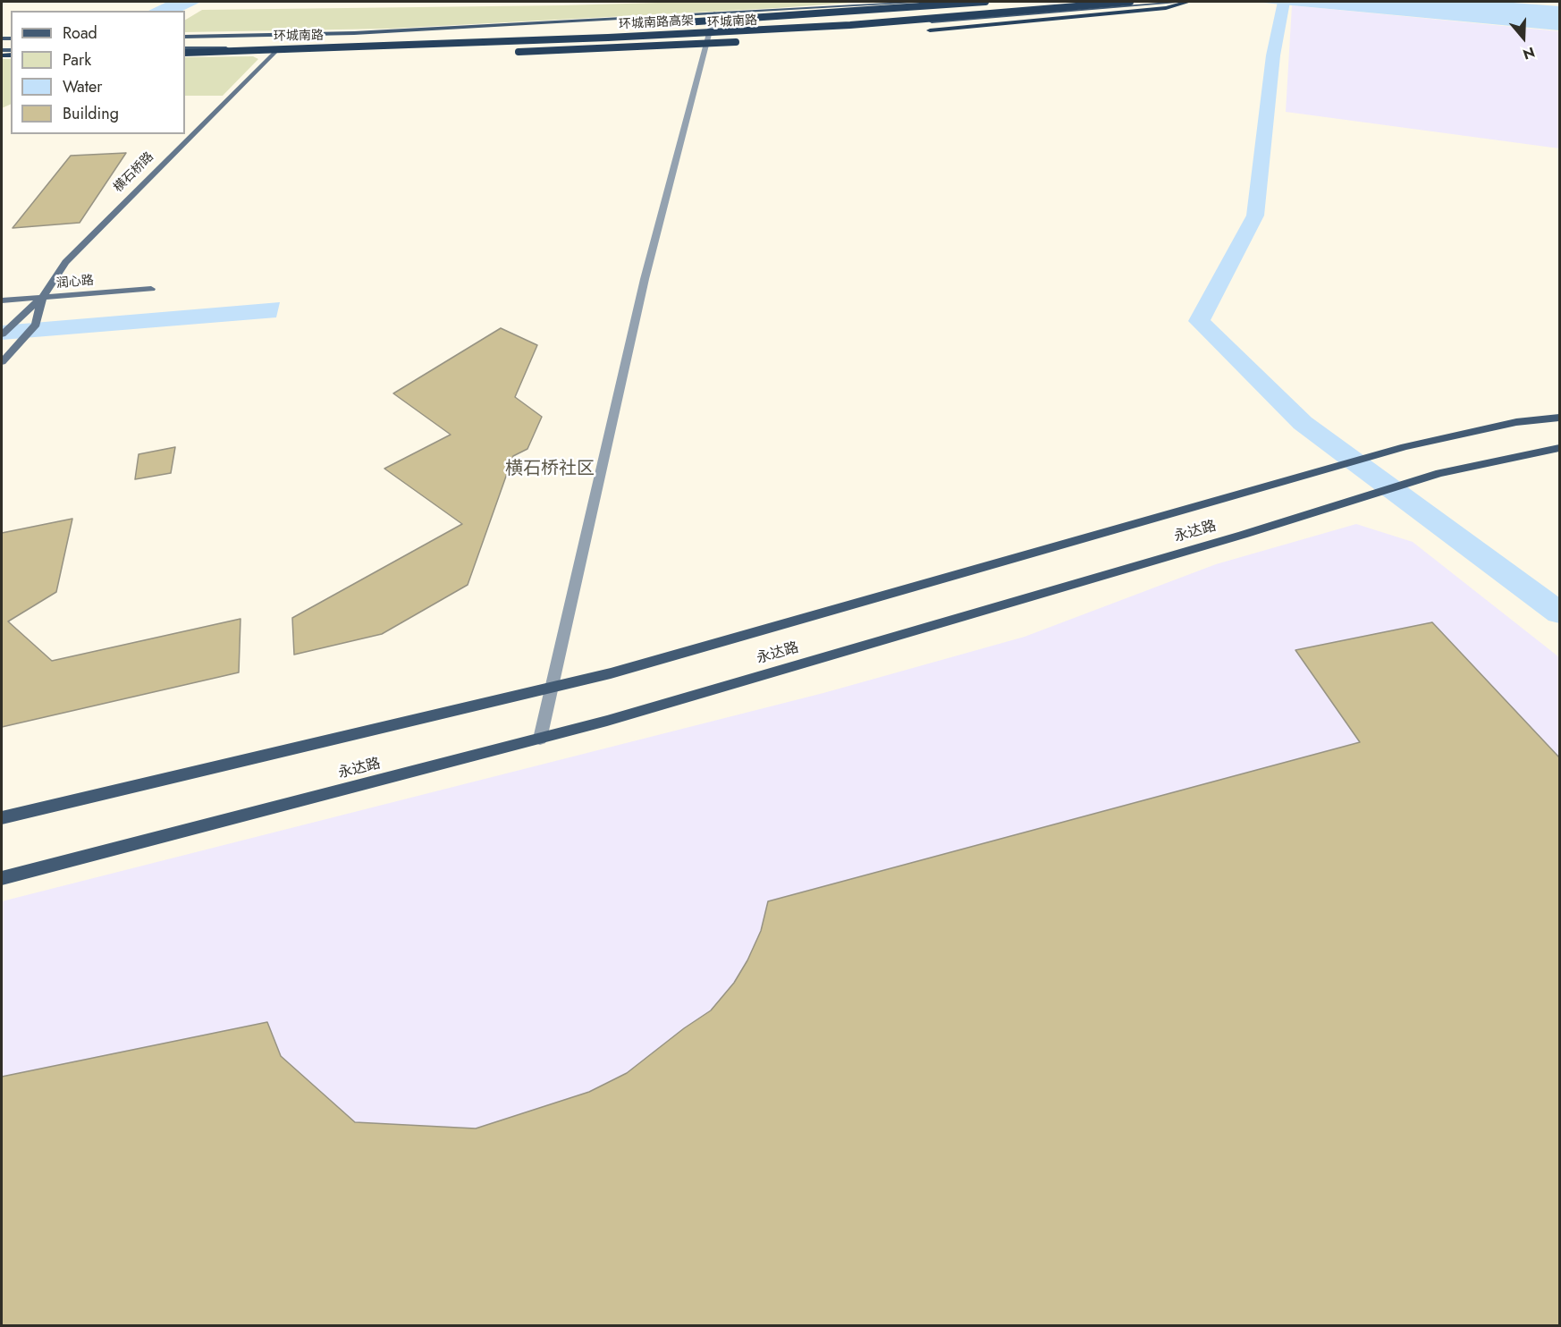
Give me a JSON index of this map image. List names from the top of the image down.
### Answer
{
  "streets": {
    "highway": ["环城南路高架"],
    "main road": [
      "环城南路",
      "横石桥路",
      "润心路",
      "永达路"
    ]
  },
  "crossings": [
    ["横石桥路", "润心路"]
  ],
  "districts": ["横石桥社区"],
  "legend": [
    "Road",
    "Park",
    "Water",
    "Building"
  ],
  "north": "bottom"
}
